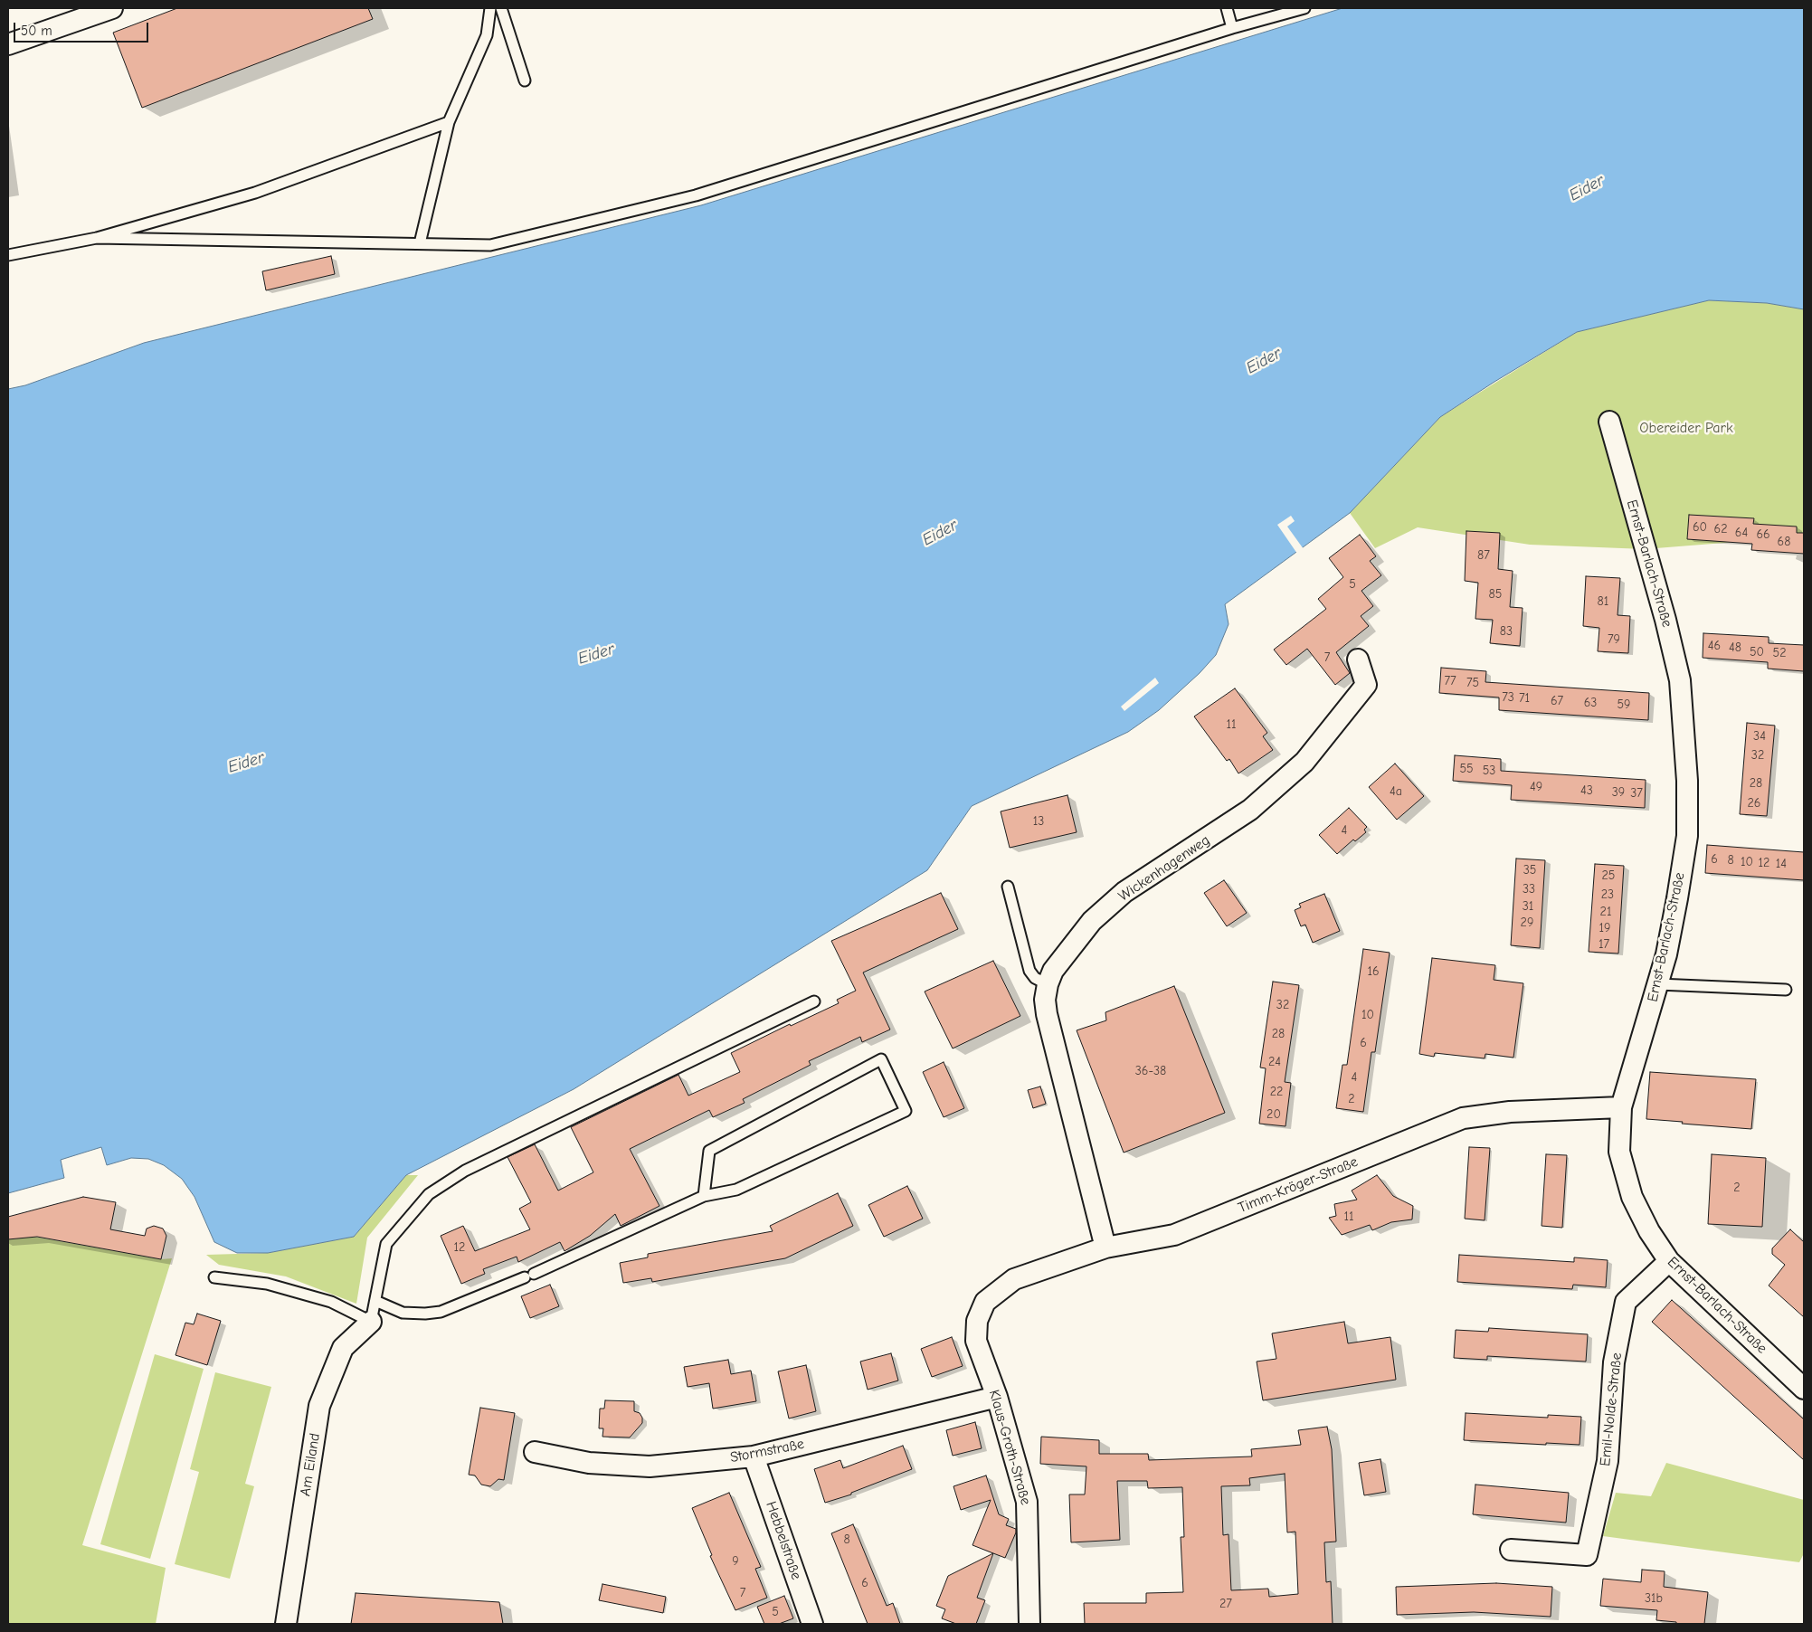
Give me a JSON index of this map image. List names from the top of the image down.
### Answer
{
  "streets": {
    "street": [
      "Ernst-Barlach-Straße",
      "Wickenhagenweg",
      "Timm-Kröger-Straße",
      "Emil-Nolde-Straße",
      "Klaus-Groth-Straße",
      "Stormstraße",
      "Am Eiland",
      "Hebbelstraße"
    ]
  },
  "crossings": [
    ["Ernst-Barlach-Straße", "Timm-Kröger-Straße"],
    ["Ernst-Barlach-Straße", "Emil-Nolde-Straße"],
    ["Wickenhagenweg", "Timm-Kröger-Straße"],
    ["Timm-Kröger-Straße", "Klaus-Groth-Straße"],
    ["Klaus-Groth-Straße", "Stormstraße"],
    ["Stormstraße", "Hebbelstraße"]
  ],
  "water": ["Eider"],
  "parks": ["Obereider Park"],
  "house_numbers": [
    "60",
    "62",
    "64",
    "66",
    "68",
    "87",
    "5",
    "85",
    "81",
    "83",
    "79",
    "46",
    "48",
    "50",
    "52",
    "7",
    "77",
    "75",
    "73",
    "71",
    "67",
    "63",
    "59",
    "11",
    "34",
    "32",
    "55",
    "53",
    "28",
    "49",
    "43",
    "4a",
    "39",
    "37",
    "26",
    "13",
    "4",
    "6",
    "8",
    "10",
    "12",
    "14",
    "35",
    "25",
    "33",
    "23",
    "31",
    "21",
    "29",
    "19",
    "17",
    "16",
    "32",
    "10",
    "28",
    "6",
    "24",
    "36-38",
    "4",
    "22",
    "2",
    "20",
    "2",
    "11",
    "12",
    "8",
    "9",
    "6",
    "7",
    "31b",
    "27",
    "5"
  ],
  "scale_bar": "50 m"
}
